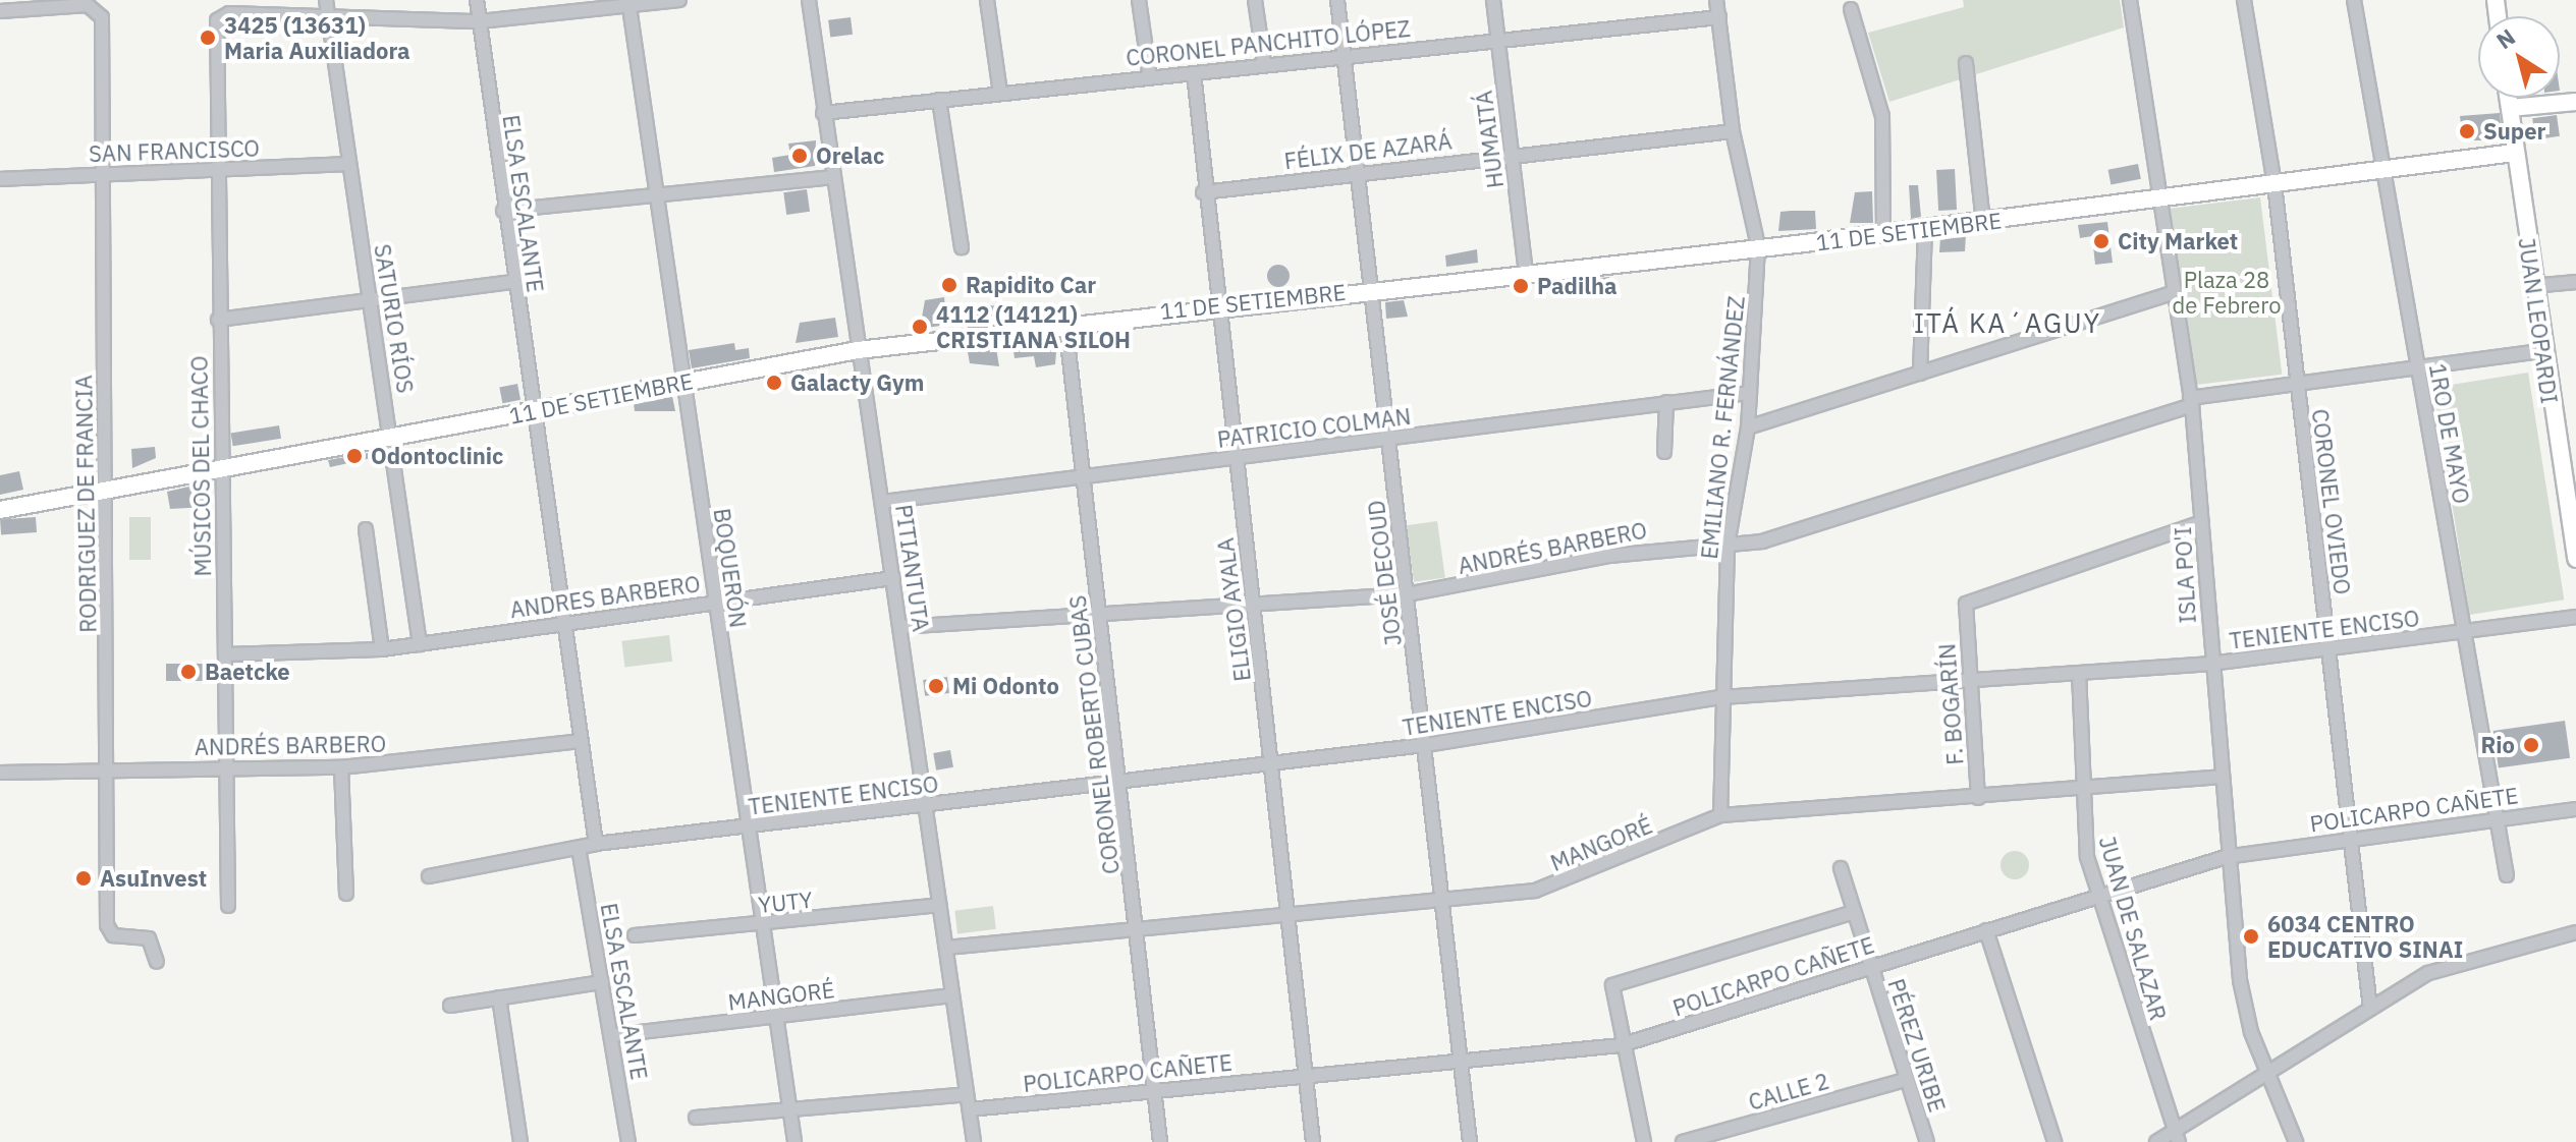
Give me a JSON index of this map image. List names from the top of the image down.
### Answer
{
  "streets": {
    "main road": ["11 DE SETIEMBRE", "JUAN LEOPARDI"],
    "street": [
      "CORONEL PANCHITO LÓPEZ",
      "HUMAITÁ",
      "SAN FRANCISCO",
      "FÉLIX DE AZARÁ",
      "ELSA ESCALANTE",
      "SATURIO RÍOS",
      "PATRICIO COLMAN",
      "EMILIANO R. FERNÁNDEZ",
      "1RO DE MAYO",
      "MÚSICOS DEL CHACO",
      "CORONEL OVIEDO",
      "RODRIGUEZ DE FRANCIA",
      "ANDRÉS BARBERO",
      "BOQUERÓN",
      "PITIANTUTA",
      "JOSÉ DECOUD",
      "ISLA PO'I",
      "ANDRES BARBERO",
      "ELIGIO AYALA",
      "TENIENTE ENCISO",
      "F. BOGARÍN",
      "CORONEL ROBERTO CUBAS",
      "POLICARPO CAÑETE",
      "MANGORÉ",
      "YUTY",
      "JUAN DE SALAZAR",
      "PÉREZ URIBE",
      "CALLE 2"
    ]
  },
  "crossings": [
    ["CORONEL PANCHITO LÓPEZ", "HUMAITÁ"],
    ["CORONEL PANCHITO LÓPEZ", "EMILIANO R. FERNÁNDEZ"],
    ["CORONEL PANCHITO LÓPEZ", "PITIANTUTA"],
    ["CORONEL PANCHITO LÓPEZ", "JOSÉ DECOUD"],
    ["CORONEL PANCHITO LÓPEZ", "ELIGIO AYALA"],
    ["HUMAITÁ", "FÉLIX DE AZARÁ"],
    ["HUMAITÁ", "11 DE SETIEMBRE"],
    ["SAN FRANCISCO", "SATURIO RÍOS"],
    ["SAN FRANCISCO", "MÚSICOS DEL CHACO"],
    ["SAN FRANCISCO", "RODRIGUEZ DE FRANCIA"],
    ["FÉLIX DE AZARÁ", "EMILIANO R. FERNÁNDEZ"],
    ["FÉLIX DE AZARÁ", "JOSÉ DECOUD"],
    ["FÉLIX DE AZARÁ", "ELIGIO AYALA"],
    ["ELSA ESCALANTE", "11 DE SETIEMBRE"],
    ["ELSA ESCALANTE", "ANDRÉS BARBERO"],
    ["ELSA ESCALANTE", "ANDRES BARBERO"],
    ["ELSA ESCALANTE", "TENIENTE ENCISO"],
    ["ELSA ESCALANTE", "MANGORÉ"],
    ["11 DE SETIEMBRE", "SATURIO RÍOS"],
    ["11 DE SETIEMBRE", "JUAN LEOPARDI"],
    ["11 DE SETIEMBRE", "EMILIANO R. FERNÁNDEZ"],
    ["11 DE SETIEMBRE", "1RO DE MAYO"],
    ["11 DE SETIEMBRE", "MÚSICOS DEL CHACO"],
    ["11 DE SETIEMBRE", "CORONEL OVIEDO"],
    ["11 DE SETIEMBRE", "RODRIGUEZ DE FRANCIA"],
    ["11 DE SETIEMBRE", "BOQUERÓN"],
    ["11 DE SETIEMBRE", "PITIANTUTA"],
    ["11 DE SETIEMBRE", "JOSÉ DECOUD"],
    ["11 DE SETIEMBRE", "ISLA PO'I"],
    ["11 DE SETIEMBRE", "ELIGIO AYALA"],
    ["11 DE SETIEMBRE", "CORONEL ROBERTO CUBAS"],
    ["SATURIO RÍOS", "MÚSICOS DEL CHACO"],
    ["SATURIO RÍOS", "ANDRES BARBERO"],
    ["JUAN LEOPARDI", "ANDRÉS BARBERO"],
    ["PATRICIO COLMAN", "EMILIANO R. FERNÁNDEZ"],
    ["PATRICIO COLMAN", "PITIANTUTA"],
    ["PATRICIO COLMAN", "JOSÉ DECOUD"],
    ["PATRICIO COLMAN", "ELIGIO AYALA"],
    ["PATRICIO COLMAN", "CORONEL ROBERTO CUBAS"],
    ["EMILIANO R. FERNÁNDEZ", "ANDRÉS BARBERO"],
    ["EMILIANO R. FERNÁNDEZ", "TENIENTE ENCISO"],
    ["EMILIANO R. FERNÁNDEZ", "MANGORÉ"],
    ["1RO DE MAYO", "ANDRÉS BARBERO"],
    ["1RO DE MAYO", "TENIENTE ENCISO"],
    ["1RO DE MAYO", "POLICARPO CAÑETE"],
    ["MÚSICOS DEL CHACO", "ANDRÉS BARBERO"],
    ["MÚSICOS DEL CHACO", "ANDRES BARBERO"],
    ["CORONEL OVIEDO", "ANDRÉS BARBERO"],
    ["CORONEL OVIEDO", "TENIENTE ENCISO"],
    ["CORONEL OVIEDO", "POLICARPO CAÑETE"],
    ["RODRIGUEZ DE FRANCIA", "ANDRÉS BARBERO"],
    ["ANDRÉS BARBERO", "PITIANTUTA"],
    ["ANDRÉS BARBERO", "JOSÉ DECOUD"],
    ["ANDRÉS BARBERO", "ISLA PO'I"],
    ["ANDRÉS BARBERO", "ELIGIO AYALA"],
    ["ANDRÉS BARBERO", "CORONEL ROBERTO CUBAS"],
    ["BOQUERÓN", "ANDRES BARBERO"],
    ["BOQUERÓN", "TENIENTE ENCISO"],
    ["BOQUERÓN", "MANGORÉ"],
    ["BOQUERÓN", "YUTY"],
    ["PITIANTUTA", "ANDRES BARBERO"],
    ["PITIANTUTA", "TENIENTE ENCISO"],
    ["PITIANTUTA", "POLICARPO CAÑETE"],
    ["PITIANTUTA", "MANGORÉ"],
    ["PITIANTUTA", "YUTY"],
    ["JOSÉ DECOUD", "TENIENTE ENCISO"],
    ["JOSÉ DECOUD", "POLICARPO CAÑETE"],
    ["JOSÉ DECOUD", "MANGORÉ"],
    ["ISLA PO'I", "TENIENTE ENCISO"],
    ["ISLA PO'I", "F. BOGARÍN"],
    ["ISLA PO'I", "POLICARPO CAÑETE"],
    ["ISLA PO'I", "MANGORÉ"],
    ["ELIGIO AYALA", "TENIENTE ENCISO"],
    ["ELIGIO AYALA", "POLICARPO CAÑETE"],
    ["ELIGIO AYALA", "MANGORÉ"],
    ["TENIENTE ENCISO", "F. BOGARÍN"],
    ["TENIENTE ENCISO", "CORONEL ROBERTO CUBAS"],
    ["TENIENTE ENCISO", "JUAN DE SALAZAR"],
    ["F. BOGARÍN", "MANGORÉ"],
    ["CORONEL ROBERTO CUBAS", "POLICARPO CAÑETE"],
    ["CORONEL ROBERTO CUBAS", "MANGORÉ"],
    ["POLICARPO CAÑETE", "JUAN DE SALAZAR"],
    ["POLICARPO CAÑETE", "PÉREZ URIBE"],
    ["MANGORÉ", "JUAN DE SALAZAR"],
    ["PÉREZ URIBE", "CALLE 2"]
  ],
  "districts": ["ITÁ KA´AGUY"],
  "parks": ["Plaza 28 de Febrero"],
  "places": [
    "3425 (13631) Maria Auxiliadora",
    "Super",
    "Orelac",
    "City Market",
    "Rapidito Car",
    "Padilha",
    "4112 (14121) CRISTIANA SILOH",
    "Galacty Gym",
    "Odontoclinic",
    "Baetcke",
    "Mi Odonto",
    "Rio",
    "AsuInvest",
    "6034 CENTRO EDUCATIVO SINAI"
  ],
  "north": "top left"
}
